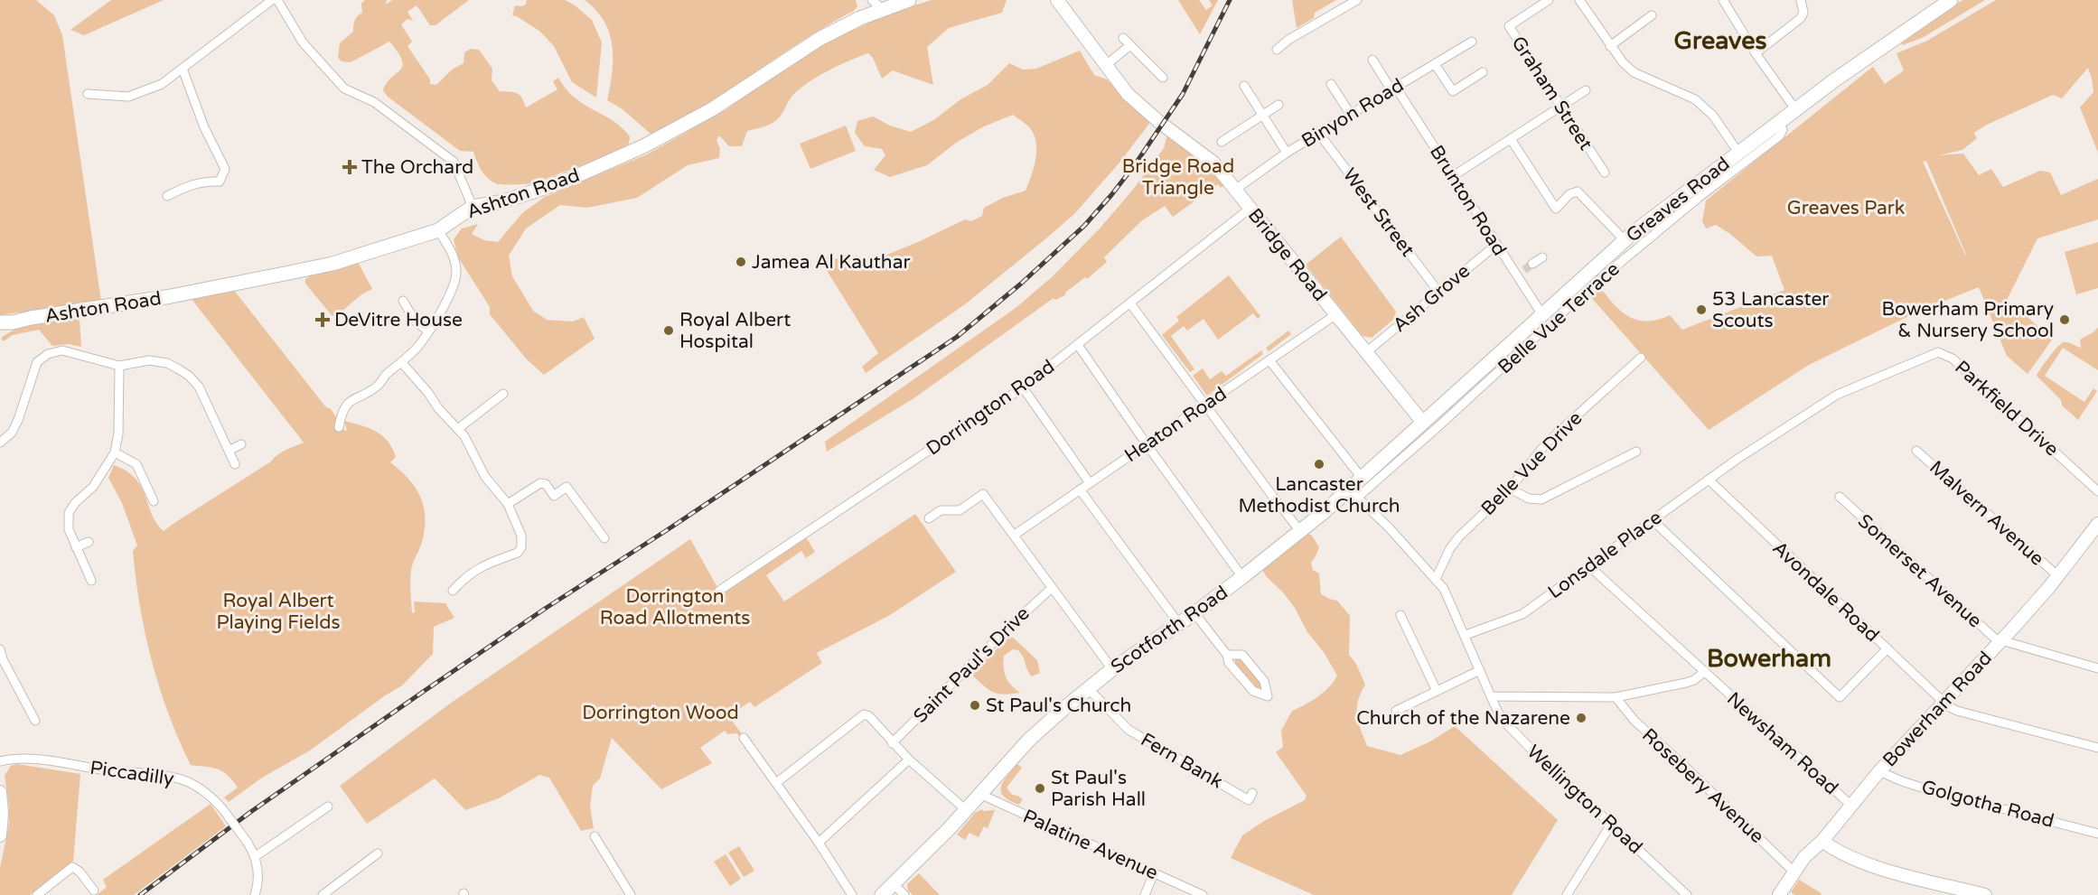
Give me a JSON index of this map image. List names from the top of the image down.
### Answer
{
  "streets": {
    "main road": ["Ashton Road", "Greaves Road", "Scotforth Road"],
    "street": [
      "Graham Street",
      "Binyon Road",
      "Brunton Road",
      "West Street",
      "Bridge Road",
      "Ash Grove",
      "Belle Vue Terrace",
      "Dorrington Road",
      "Parkfield Drive",
      "Heaton Road",
      "Belle Vue Drive",
      "Malvern Avenue",
      "Lonsdale Place",
      "Somerset Avenue",
      "Avondale Road",
      "Saint Paul's Drive",
      "Bowerham Road",
      "Newsham Road",
      "Fern Bank",
      "Piccadilly",
      "Rosebery Avenue",
      "Wellington Road",
      "Golgotha Road",
      "Palatine Avenue"
    ]
  },
  "crossings": [
    ["Binyon Road", "Brunton Road"],
    ["Binyon Road", "West Street"],
    ["Binyon Road", "Bridge Road"],
    ["Greaves Road", "Brunton Road"],
    ["Greaves Road", "Bridge Road"],
    ["Greaves Road", "Belle Vue Terrace"],
    ["Greaves Road", "Scotforth Road"],
    ["Brunton Road", "Ash Grove"],
    ["West Street", "Ash Grove"],
    ["Bridge Road", "Ash Grove"],
    ["Bridge Road", "Dorrington Road"],
    ["Bridge Road", "Heaton Road"],
    ["Bridge Road", "Scotforth Road"],
    ["Belle Vue Terrace", "Scotforth Road"],
    ["Parkfield Drive", "Lonsdale Place"],
    ["Malvern Avenue", "Bowerham Road"],
    ["Lonsdale Place", "Avondale Road"],
    ["Lonsdale Place", "Newsham Road"],
    ["Somerset Avenue", "Bowerham Road"],
    ["Avondale Road", "Bowerham Road"],
    ["Scotforth Road", "Fern Bank"],
    ["Scotforth Road", "Palatine Avenue"],
    ["Bowerham Road", "Newsham Road"],
    ["Bowerham Road", "Rosebery Avenue"],
    ["Bowerham Road", "Golgotha Road"]
  ],
  "districts": ["Greaves", "Bowerham"],
  "parks": [
    "Bridge Road Triangle",
    "Greaves Park",
    "Dorrington Road Allotments",
    "Royal Albert Playing Fields",
    "Dorrington Wood"
  ],
  "places": {
    "health": ["The Orchard", "DeVitre House"],
    "other": [
      "Jamea Al Kauthar",
      "53 Lancaster Scouts",
      "Bowerham Primary & Nursery School",
      "Royal Albert Hospital",
      "Lancaster Methodist Church",
      "St Paul's Church",
      "Church of the Nazarene",
      "St Paul's Parish Hall"
    ]
  }
}
